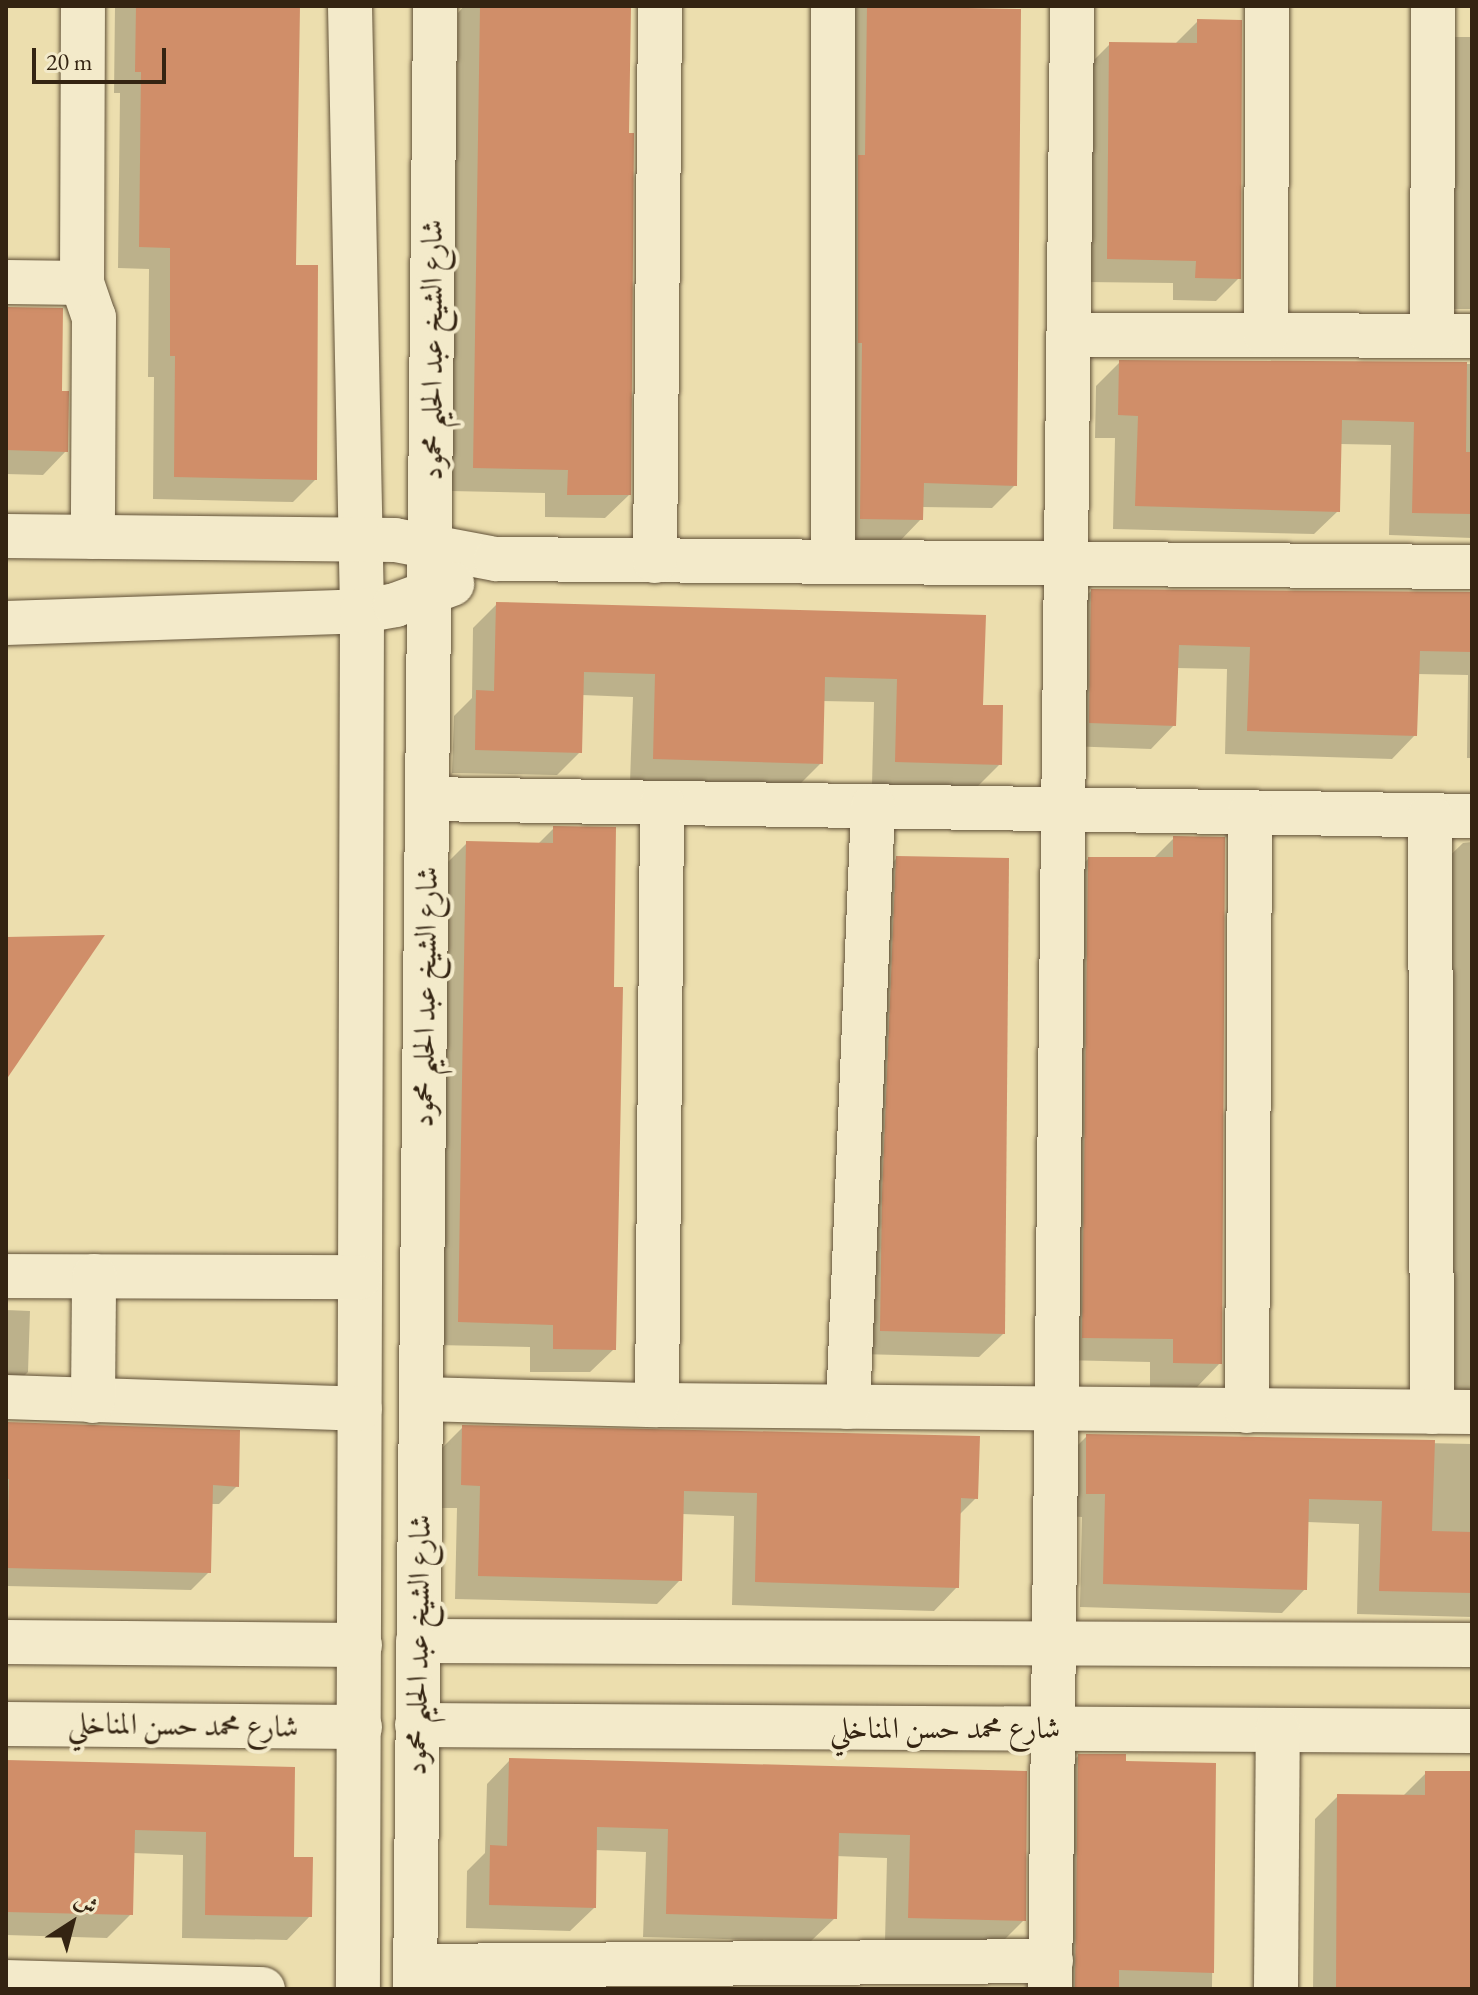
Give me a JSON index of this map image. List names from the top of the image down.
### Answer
{
  "streets": {
    "street": ["شارع الشيخ عبد الحليم محمود", "شارع محمد حسن المناخلي"]
  },
  "crossings": [
    ["شارع الشيخ عبد الحليم محمود", "شارع محمد حسن المناخلي"]
  ],
  "scale_bar": "20 m",
  "north": "top right"
}
